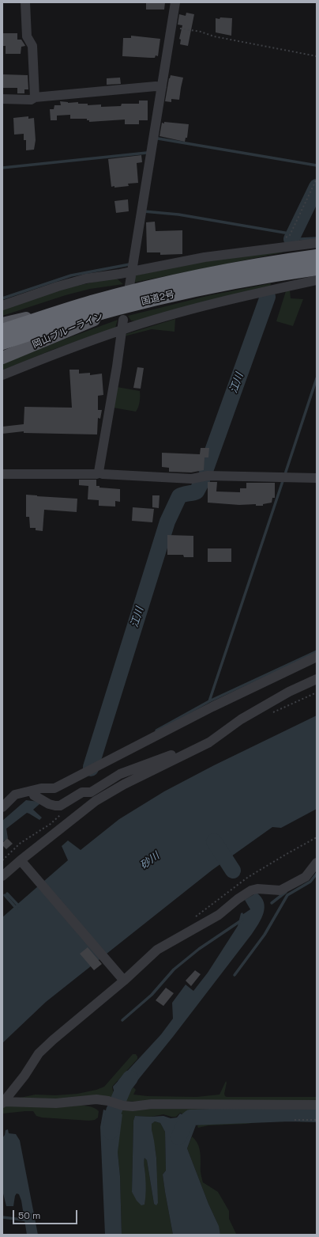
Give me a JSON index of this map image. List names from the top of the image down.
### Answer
{
  "streets": {
    "highway": ["国道2号"],
    "main road": ["岡山ブルーライン"]
  },
  "crossings": [
    ["国道2号", "岡山ブルーライン"]
  ],
  "water": ["江川", "砂川"],
  "scale_bar": "50 m"
}
